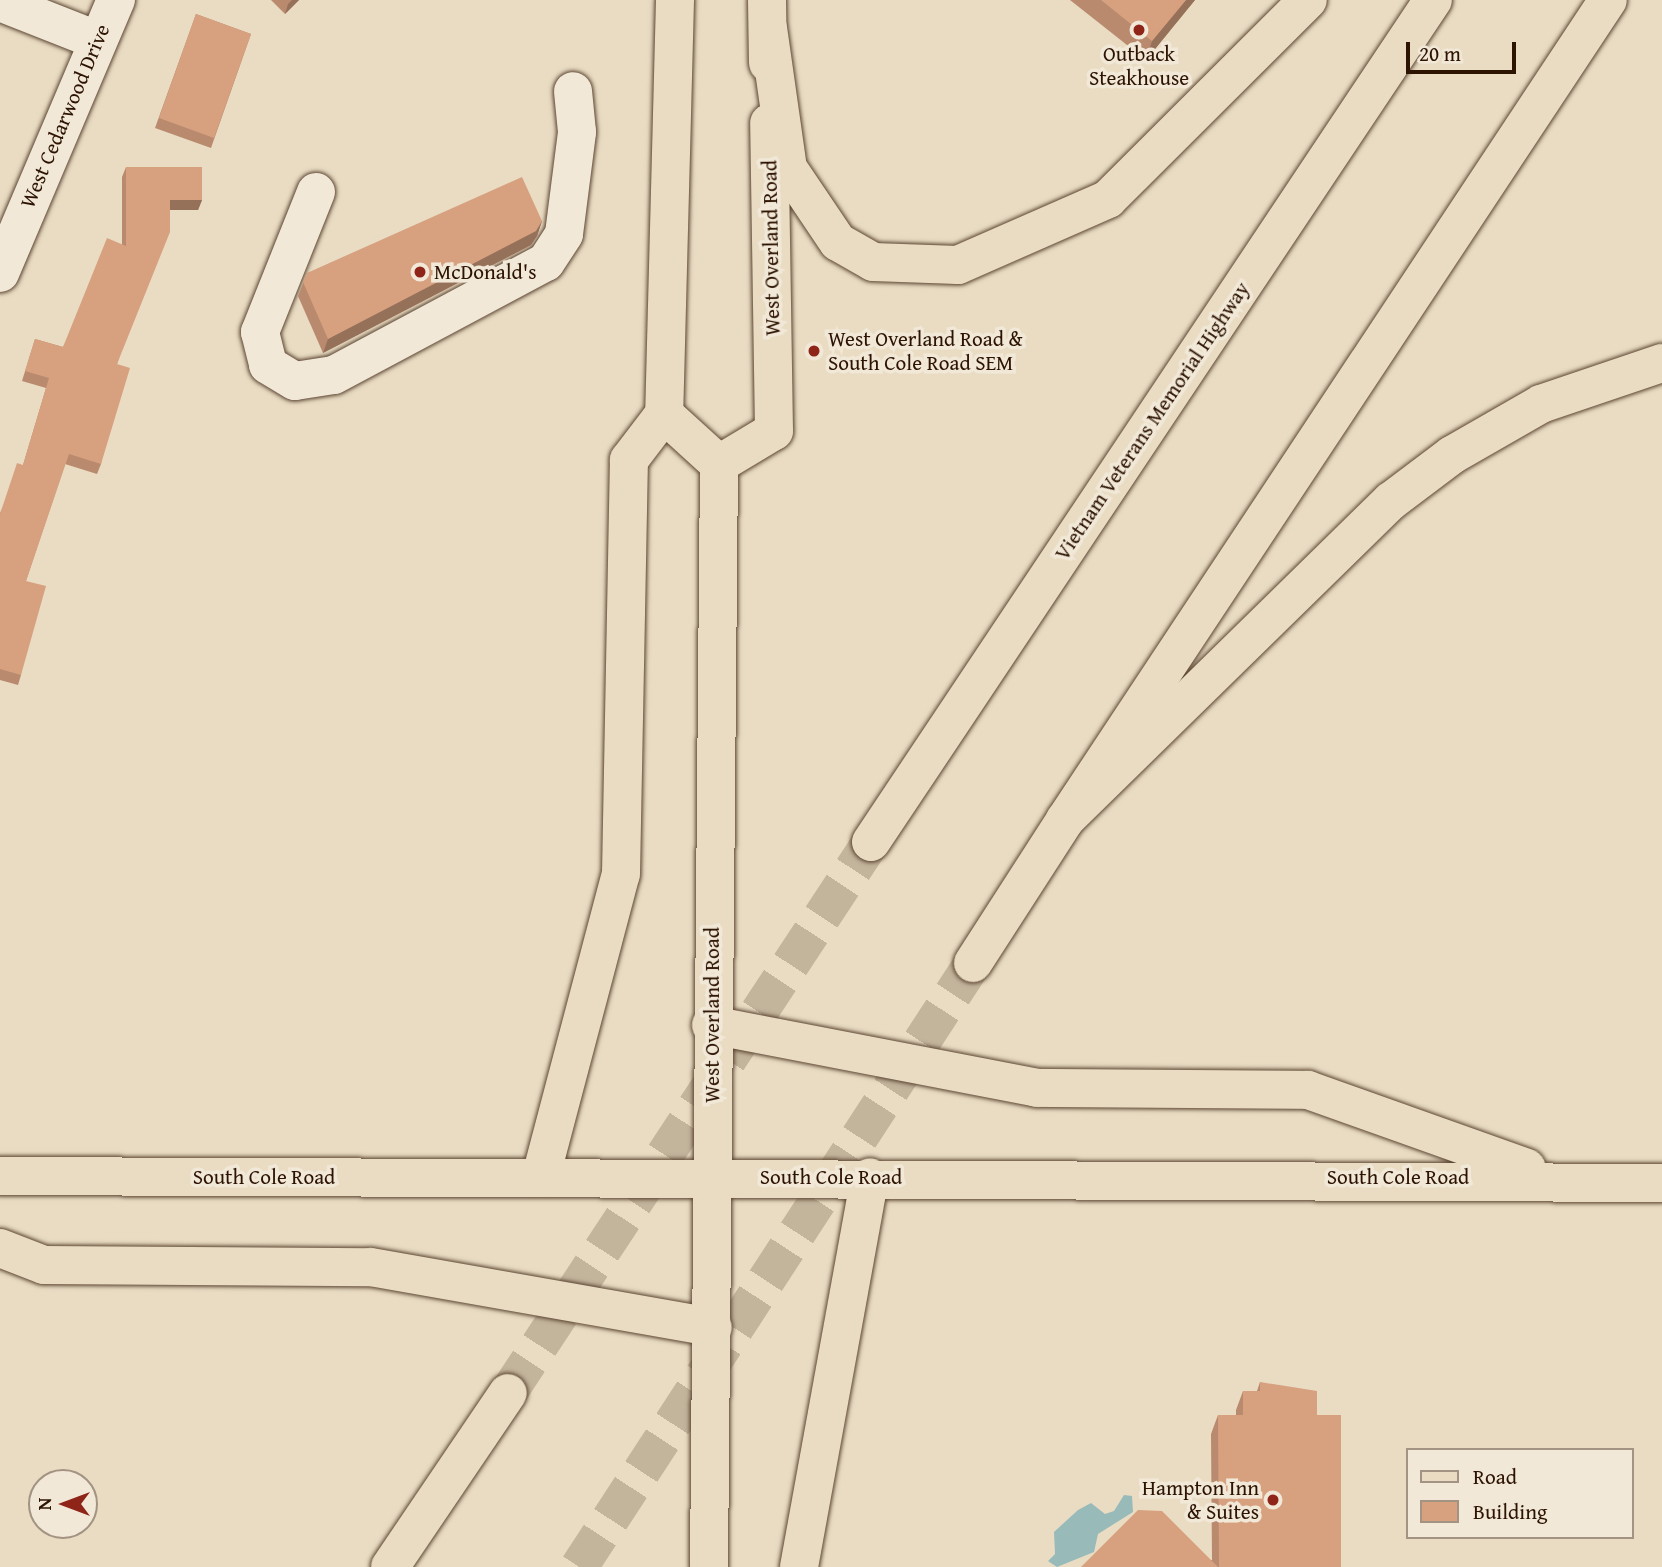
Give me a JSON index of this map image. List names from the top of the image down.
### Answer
{
  "streets": {
    "main road": ["West Overland Road", "Vietnam Veterans Memorial Highway", "South Cole Road"],
    "street": ["West Cedarwood Drive"]
  },
  "crossings": [
    ["West Overland Road", "South Cole Road"]
  ],
  "places": [
    "Outback Steakhouse",
    "McDonald's",
    "West Overland Road & South Cole Road SEM",
    "Hampton Inn & Suites"
  ],
  "legend": ["Road", "Building"],
  "scale_bar": "20 m",
  "north": "left"
}
